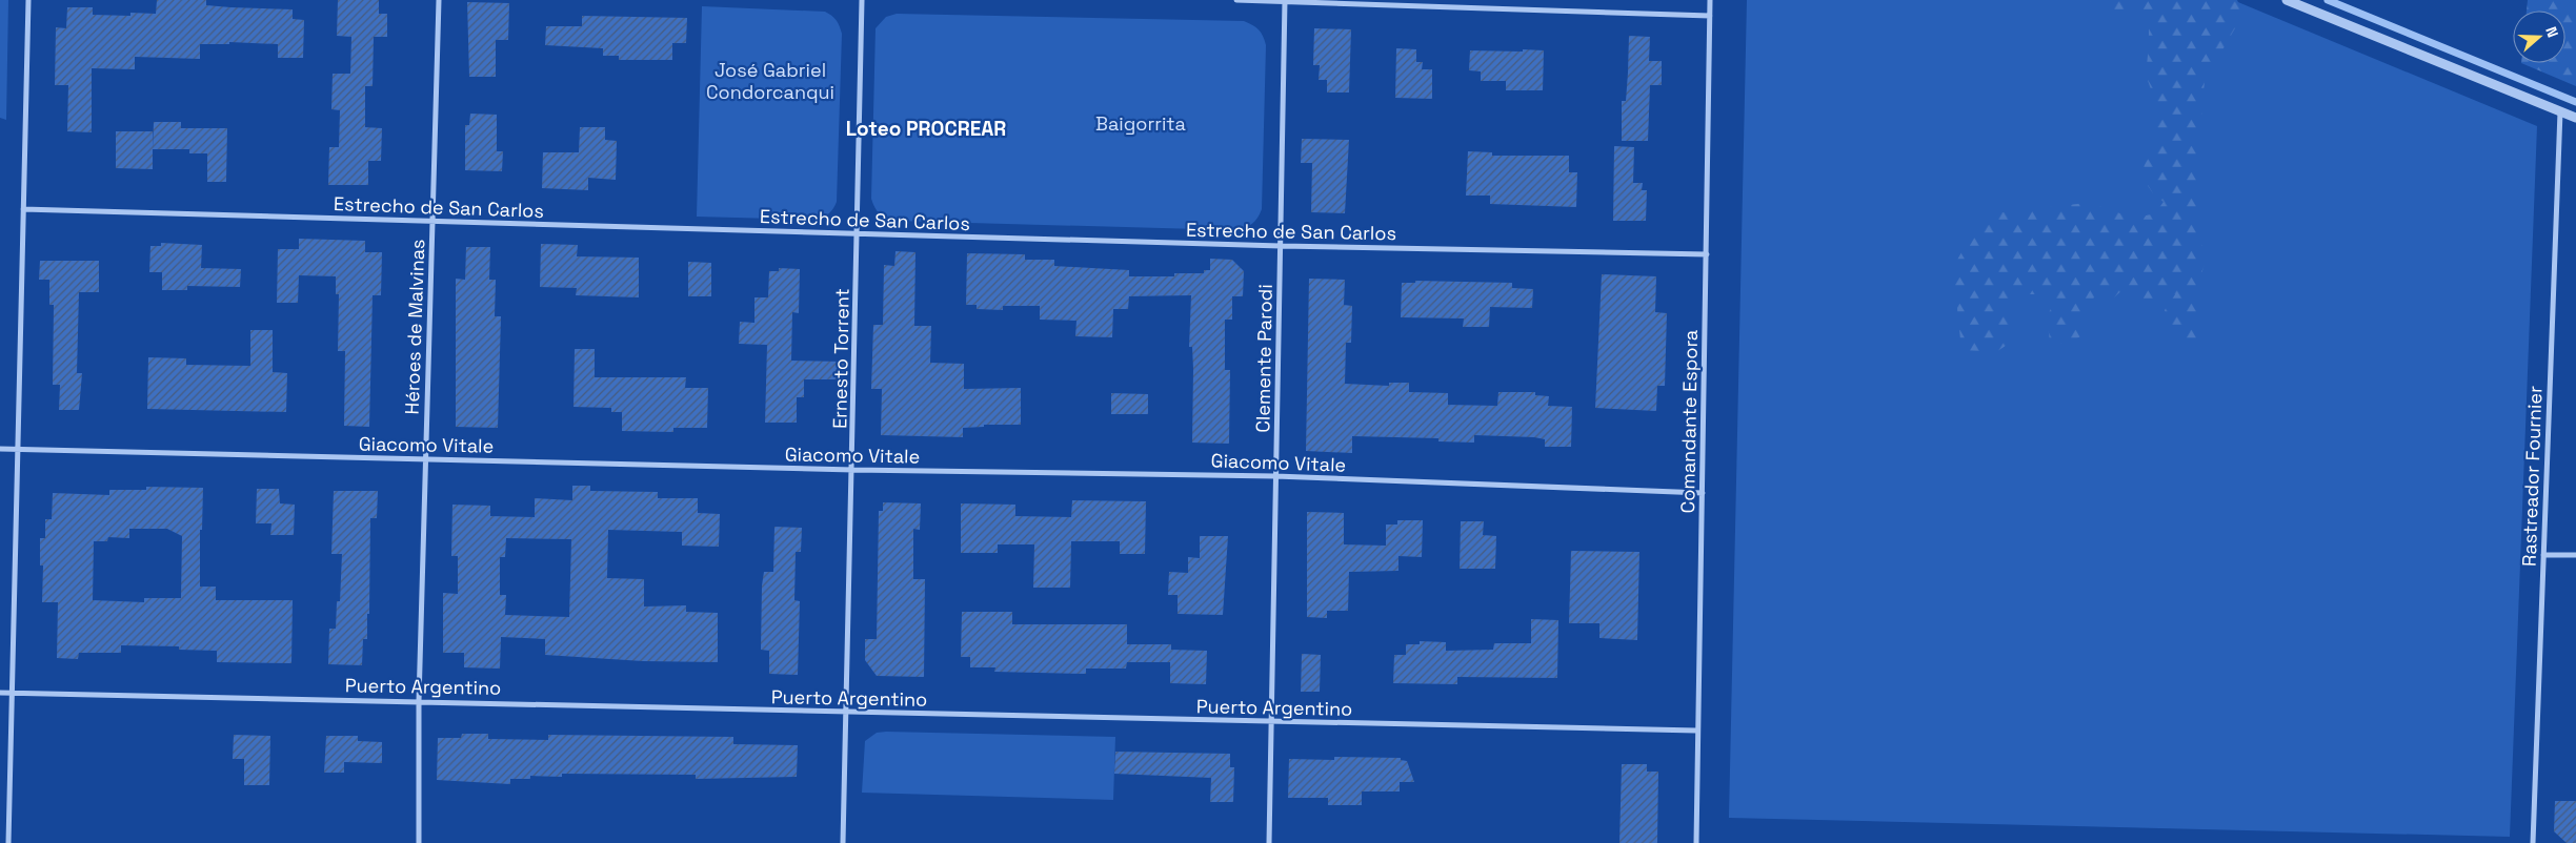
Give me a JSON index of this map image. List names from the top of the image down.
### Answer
{
  "streets": {
    "street": [
      "Estrecho de San Carlos",
      "Héroes de Malvinas",
      "Ernesto Torrent",
      "Clemente Parodi",
      "Comandante Espora",
      "Giacomo Vitale",
      "Rastreador Fournier",
      "Puerto Argentino"
    ]
  },
  "crossings": [
    ["Estrecho de San Carlos", "Héroes de Malvinas"],
    ["Estrecho de San Carlos", "Ernesto Torrent"],
    ["Estrecho de San Carlos", "Clemente Parodi"],
    ["Estrecho de San Carlos", "Comandante Espora"],
    ["Héroes de Malvinas", "Giacomo Vitale"],
    ["Héroes de Malvinas", "Puerto Argentino"],
    ["Ernesto Torrent", "Giacomo Vitale"],
    ["Ernesto Torrent", "Puerto Argentino"],
    ["Clemente Parodi", "Giacomo Vitale"],
    ["Clemente Parodi", "Puerto Argentino"],
    ["Comandante Espora", "Giacomo Vitale"],
    ["Comandante Espora", "Puerto Argentino"]
  ],
  "districts": ["Loteo PROCREAR"],
  "parks": ["José Gabriel Condorcanqui", "Baigorrita"],
  "north": "right"
}
